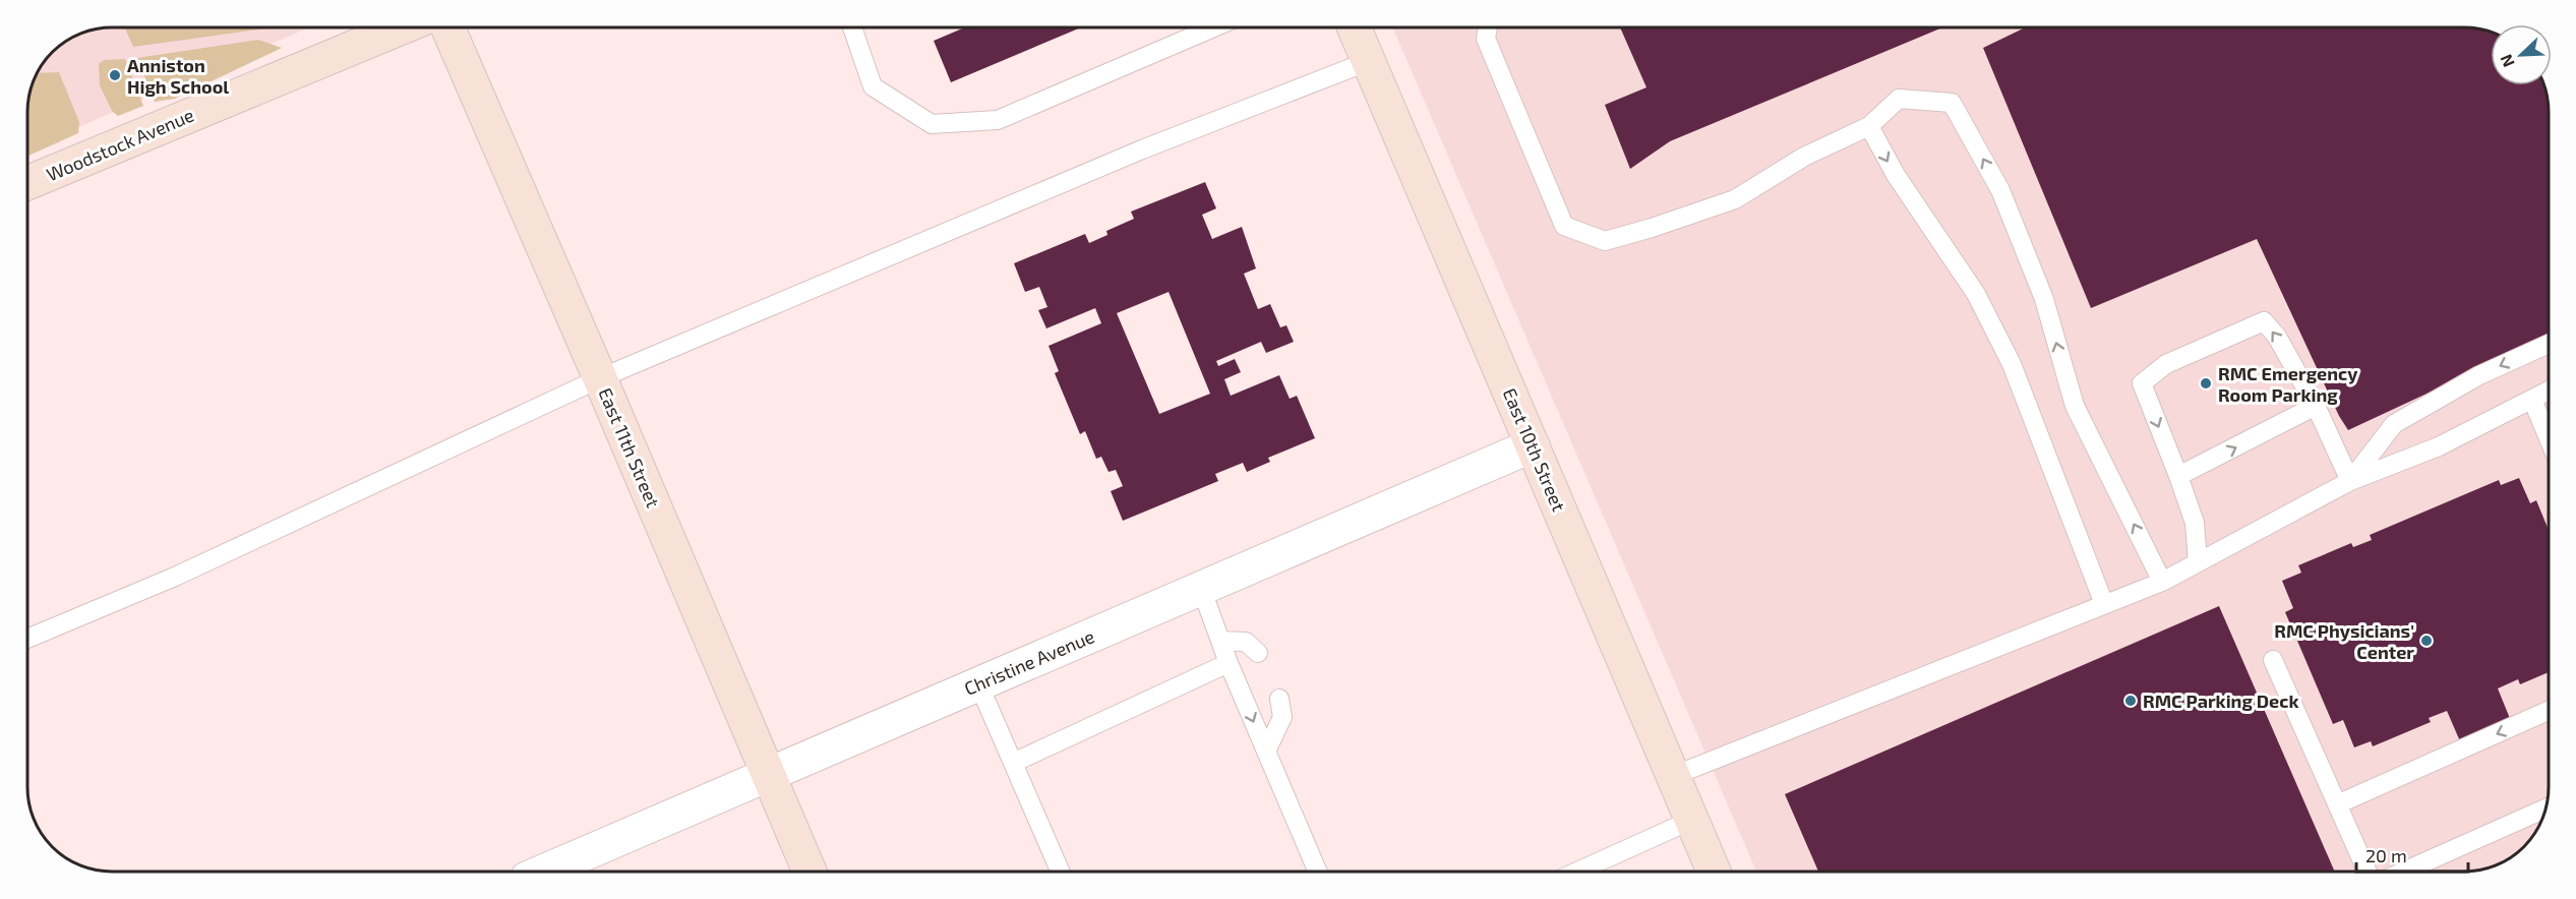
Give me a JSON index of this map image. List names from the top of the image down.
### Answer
{
  "streets": {
    "street": [
      "Woodstock Avenue",
      "East 11th Street",
      "East 10th Street",
      "Christine Avenue"
    ]
  },
  "crossings": [
    ["East 11th Street", "Christine Avenue"],
    ["East 10th Street", "Christine Avenue"]
  ],
  "places": [
    "Anniston High School",
    "RMC Emergency Room Parking",
    "RMC Physicians' Center",
    "RMC Parking Deck"
  ],
  "scale_bar": "20 m",
  "north": "bottom left"
}
